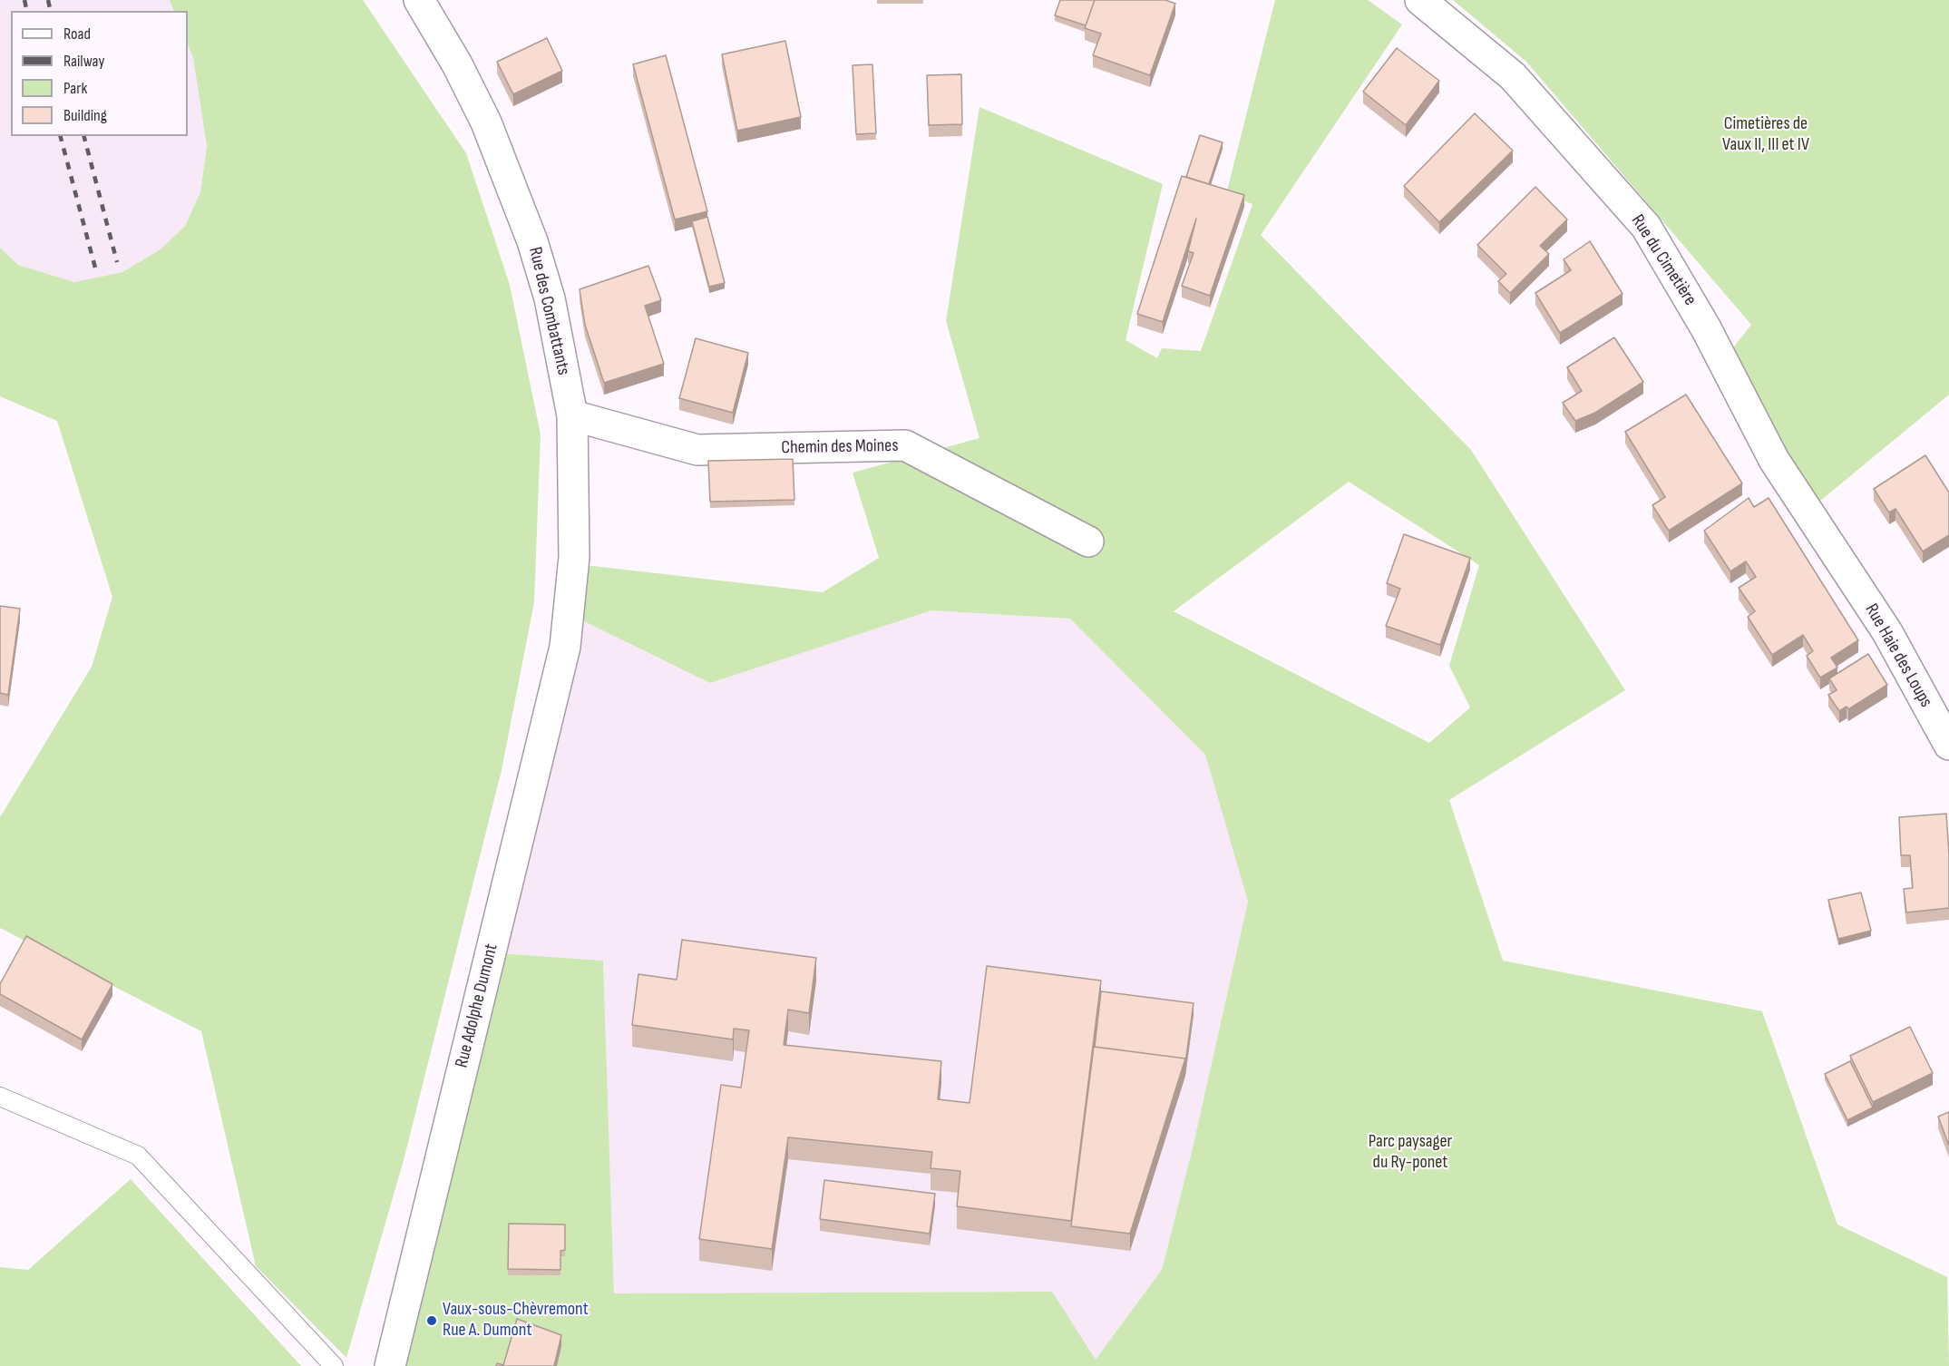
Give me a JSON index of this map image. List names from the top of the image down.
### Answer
{
  "streets": {
    "street": [
      "Rue du Cimetière",
      "Rue des Combattants",
      "Chemin des Moines",
      "Rue Haie des Loups",
      "Rue Adolphe Dumont"
    ]
  },
  "crossings": [
    ["Rue du Cimetière", "Rue Haie des Loups"],
    ["Rue des Combattants", "Chemin des Moines"],
    ["Rue des Combattants", "Rue Adolphe Dumont"]
  ],
  "parks": ["Cimetières de Vaux II, III et IV", "Parc paysager du Ry-ponet"],
  "places": ["Vaux-sous-Chèvremont Rue A. Dumont"],
  "legend": [
    "Road",
    "Railway",
    "Park",
    "Building"
  ]
}
